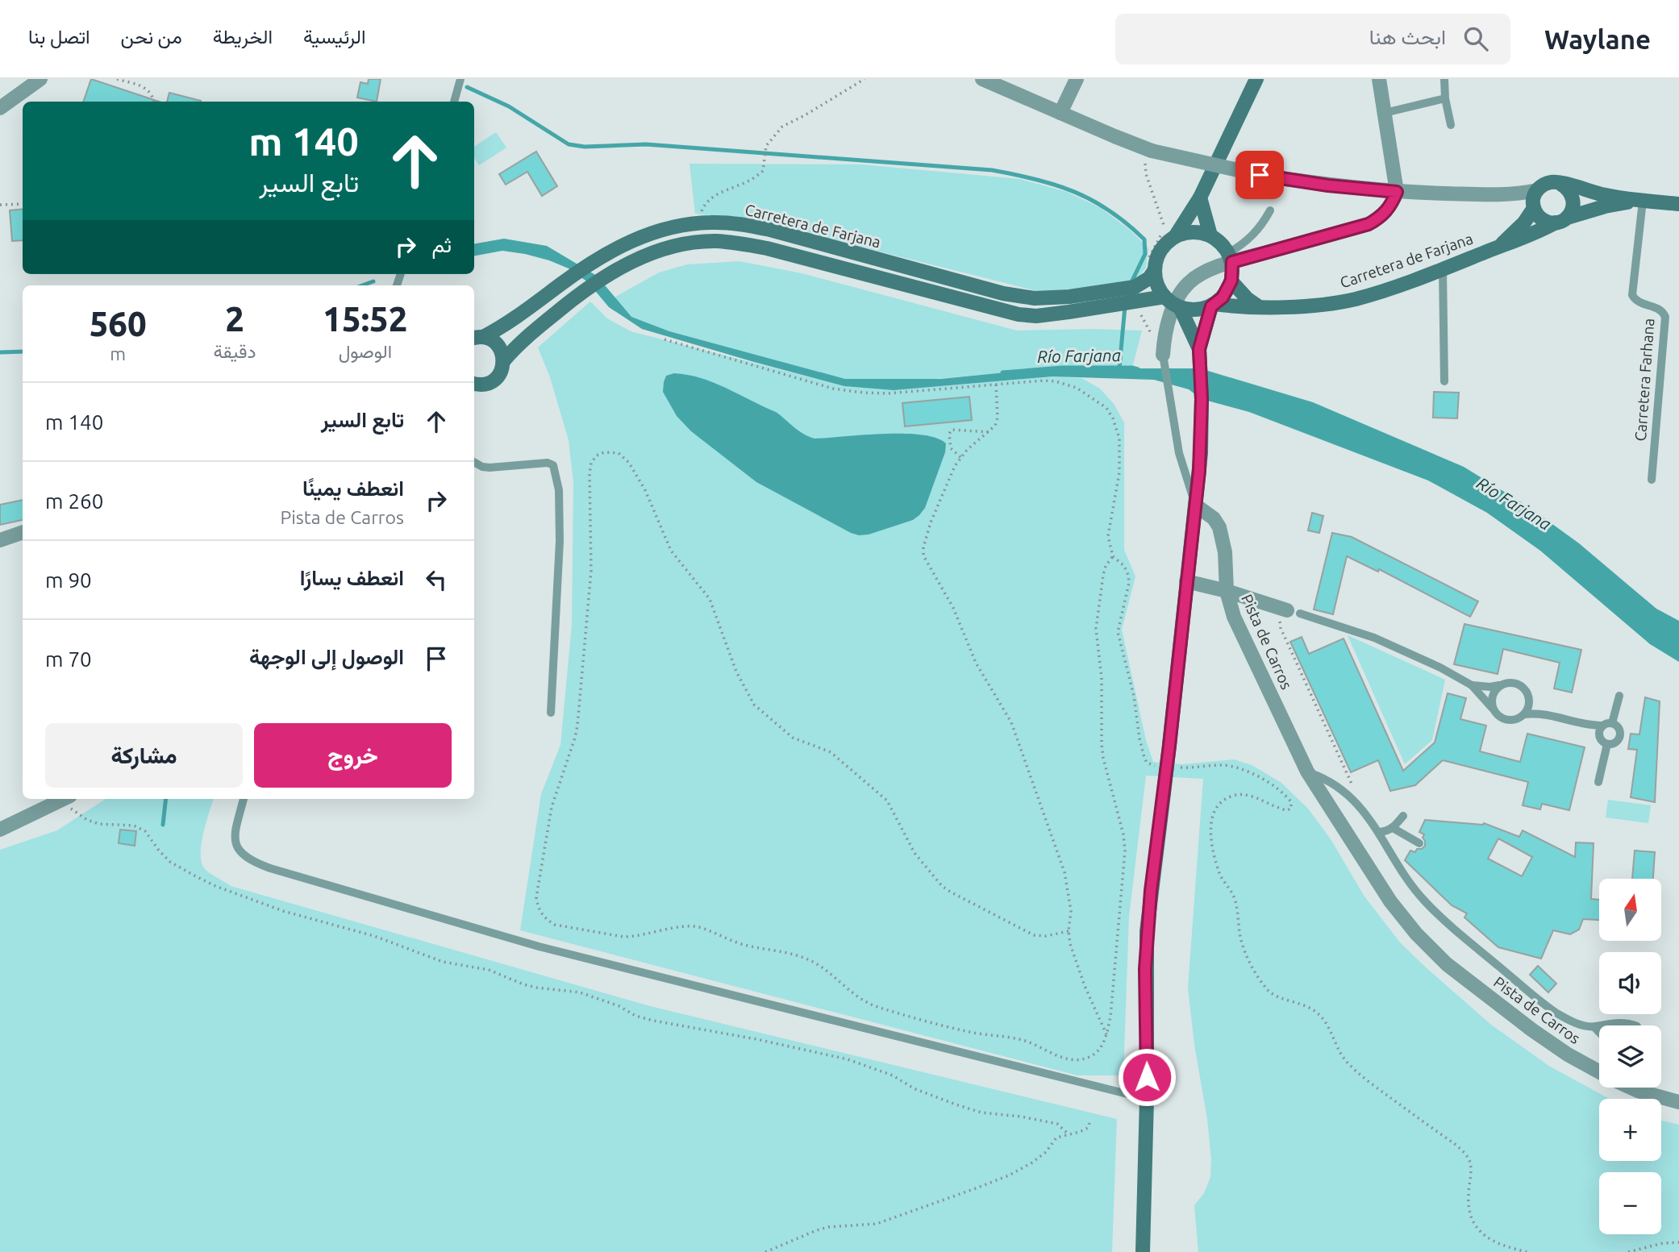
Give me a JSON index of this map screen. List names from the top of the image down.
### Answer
{
  "streets": {
    "main road": ["Carretera de Farjana"],
    "street": ["Pista de Carros"],
    "lane": ["Carretera Farhana"]
  },
  "crossings": [
    ["Carretera de Farjana", "Carretera Farhana"]
  ],
  "water": ["Río Farjana"],
  "north": "top",
  "page": {
    "header": "Waylane",
    "search": "ابحث هنا",
    "nav": [
      "الرئيسية",
      "الخريطة",
      "من نحن",
      "اتصل بنا"
    ],
    "turn": ["140 m", "تابع السير"],
    "then": "ثم",
    "eta": [
      "15:52",
      "الوصول",
      "2",
      "دقيقة",
      "560",
      "m"
    ],
    "list": [
      {
        "name": "تابع السير",
        "value": "140 m"
      },
      {
        "name": "انعطف يمينًا",
        "note": "Pista de Carros",
        "value": "260 m"
      },
      {
        "name": "انعطف يسارًا",
        "value": "90 m"
      },
      {
        "name": "الوصول إلى الوجهة",
        "value": "70 m"
      }
    ],
    "buttons": ["خروج", "مشاركة"],
    "map_buttons": ["+", "−"]
  }
}
